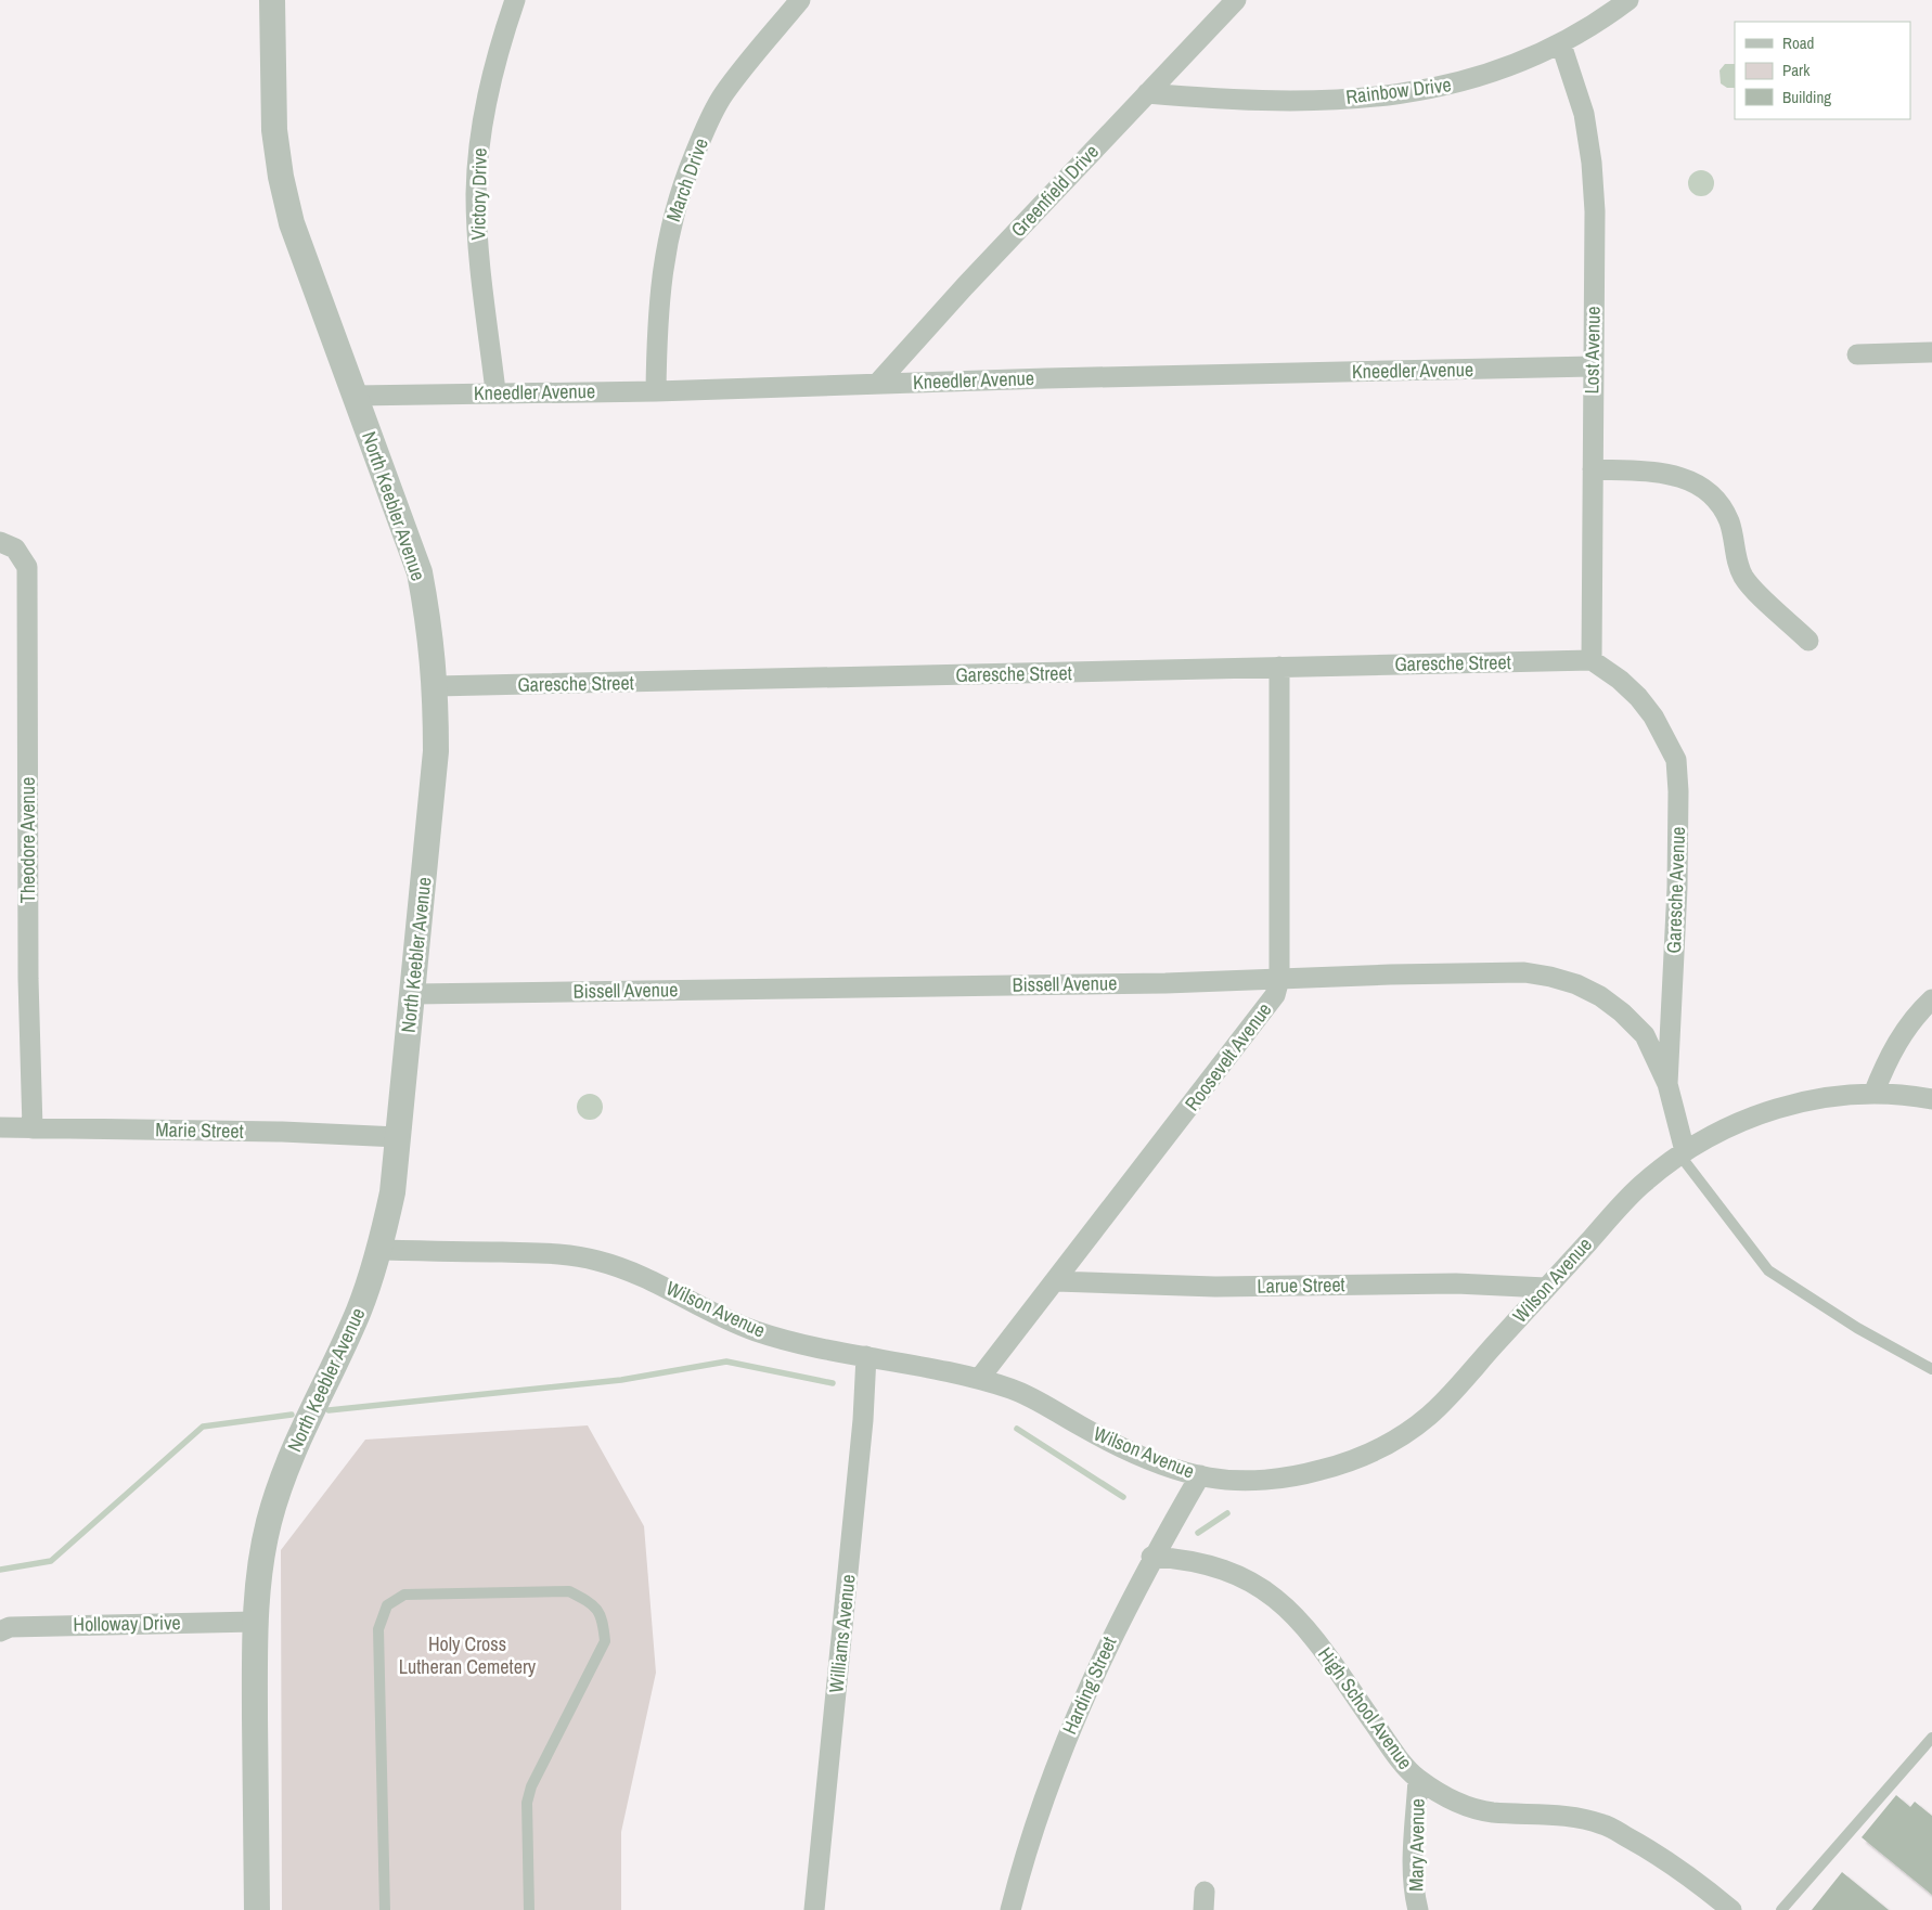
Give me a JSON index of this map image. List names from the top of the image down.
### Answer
{
  "streets": {
    "street": [
      "Rainbow Drive",
      "March Drive",
      "Greenfield Drive",
      "Victory Drive",
      "Lost Avenue",
      "Kneedler Avenue",
      "North Keebler Avenue",
      "Garesche Street",
      "Theodore Avenue",
      "Garesche Avenue",
      "Bissell Avenue",
      "Roosevelt Avenue",
      "Marie Street",
      "Wilson Avenue",
      "Larue Street",
      "Holloway Drive",
      "Williams Avenue",
      "Harding Street",
      "High School Avenue",
      "Mary Avenue"
    ]
  },
  "crossings": [
    ["Rainbow Drive", "Greenfield Drive"],
    ["Rainbow Drive", "Lost Avenue"],
    ["March Drive", "Kneedler Avenue"],
    ["Greenfield Drive", "Kneedler Avenue"],
    ["Victory Drive", "Kneedler Avenue"],
    ["Lost Avenue", "Kneedler Avenue"],
    ["Lost Avenue", "Garesche Street"],
    ["Lost Avenue", "Garesche Avenue"],
    ["Kneedler Avenue", "North Keebler Avenue"],
    ["North Keebler Avenue", "Garesche Street"],
    ["North Keebler Avenue", "Bissell Avenue"],
    ["North Keebler Avenue", "Marie Street"],
    ["North Keebler Avenue", "Wilson Avenue"],
    ["North Keebler Avenue", "Holloway Drive"],
    ["Garesche Street", "Garesche Avenue"],
    ["Garesche Street", "Roosevelt Avenue"],
    ["Theodore Avenue", "Marie Street"],
    ["Garesche Avenue", "Bissell Avenue"],
    ["Garesche Avenue", "Wilson Avenue"],
    ["Bissell Avenue", "Roosevelt Avenue"],
    ["Roosevelt Avenue", "Wilson Avenue"],
    ["Roosevelt Avenue", "Larue Street"],
    ["Wilson Avenue", "Larue Street"],
    ["Wilson Avenue", "Williams Avenue"],
    ["Wilson Avenue", "Harding Street"],
    ["Harding Street", "High School Avenue"],
    ["High School Avenue", "Mary Avenue"]
  ],
  "parks": ["Holy Cross Lutheran Cemetery"],
  "legend": ["Road", "Park", "Building"]
}
